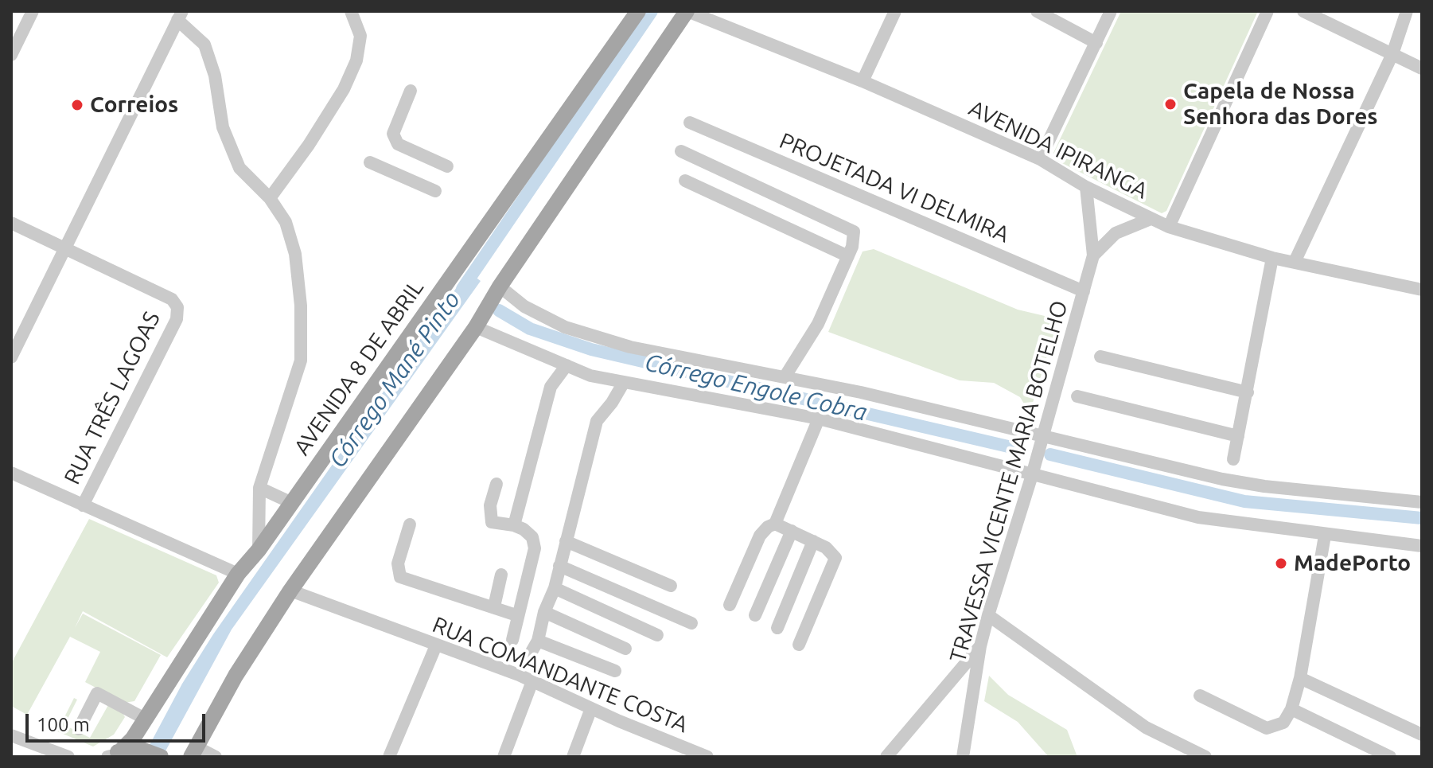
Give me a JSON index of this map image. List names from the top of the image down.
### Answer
{
  "streets": {
    "main road": ["AVENIDA 8 DE ABRIL"],
    "street": [
      "AVENIDA IPIRANGA",
      "PROJETADA VI DELMIRA",
      "RUA TRÊS LAGOAS",
      "TRAVESSA VICENTE MARIA BOTELHO",
      "RUA COMANDANTE COSTA"
    ]
  },
  "crossings": [
    ["AVENIDA IPIRANGA", "TRAVESSA VICENTE MARIA BOTELHO"],
    ["PROJETADA VI DELMIRA", "TRAVESSA VICENTE MARIA BOTELHO"]
  ],
  "water": ["Córrego Mané Pinto", "Córrego Engole Cobra"],
  "places": ["Capela de Nossa Senhora das Dores", "Correios", "MadePorto"],
  "scale_bar": "100 m"
}
